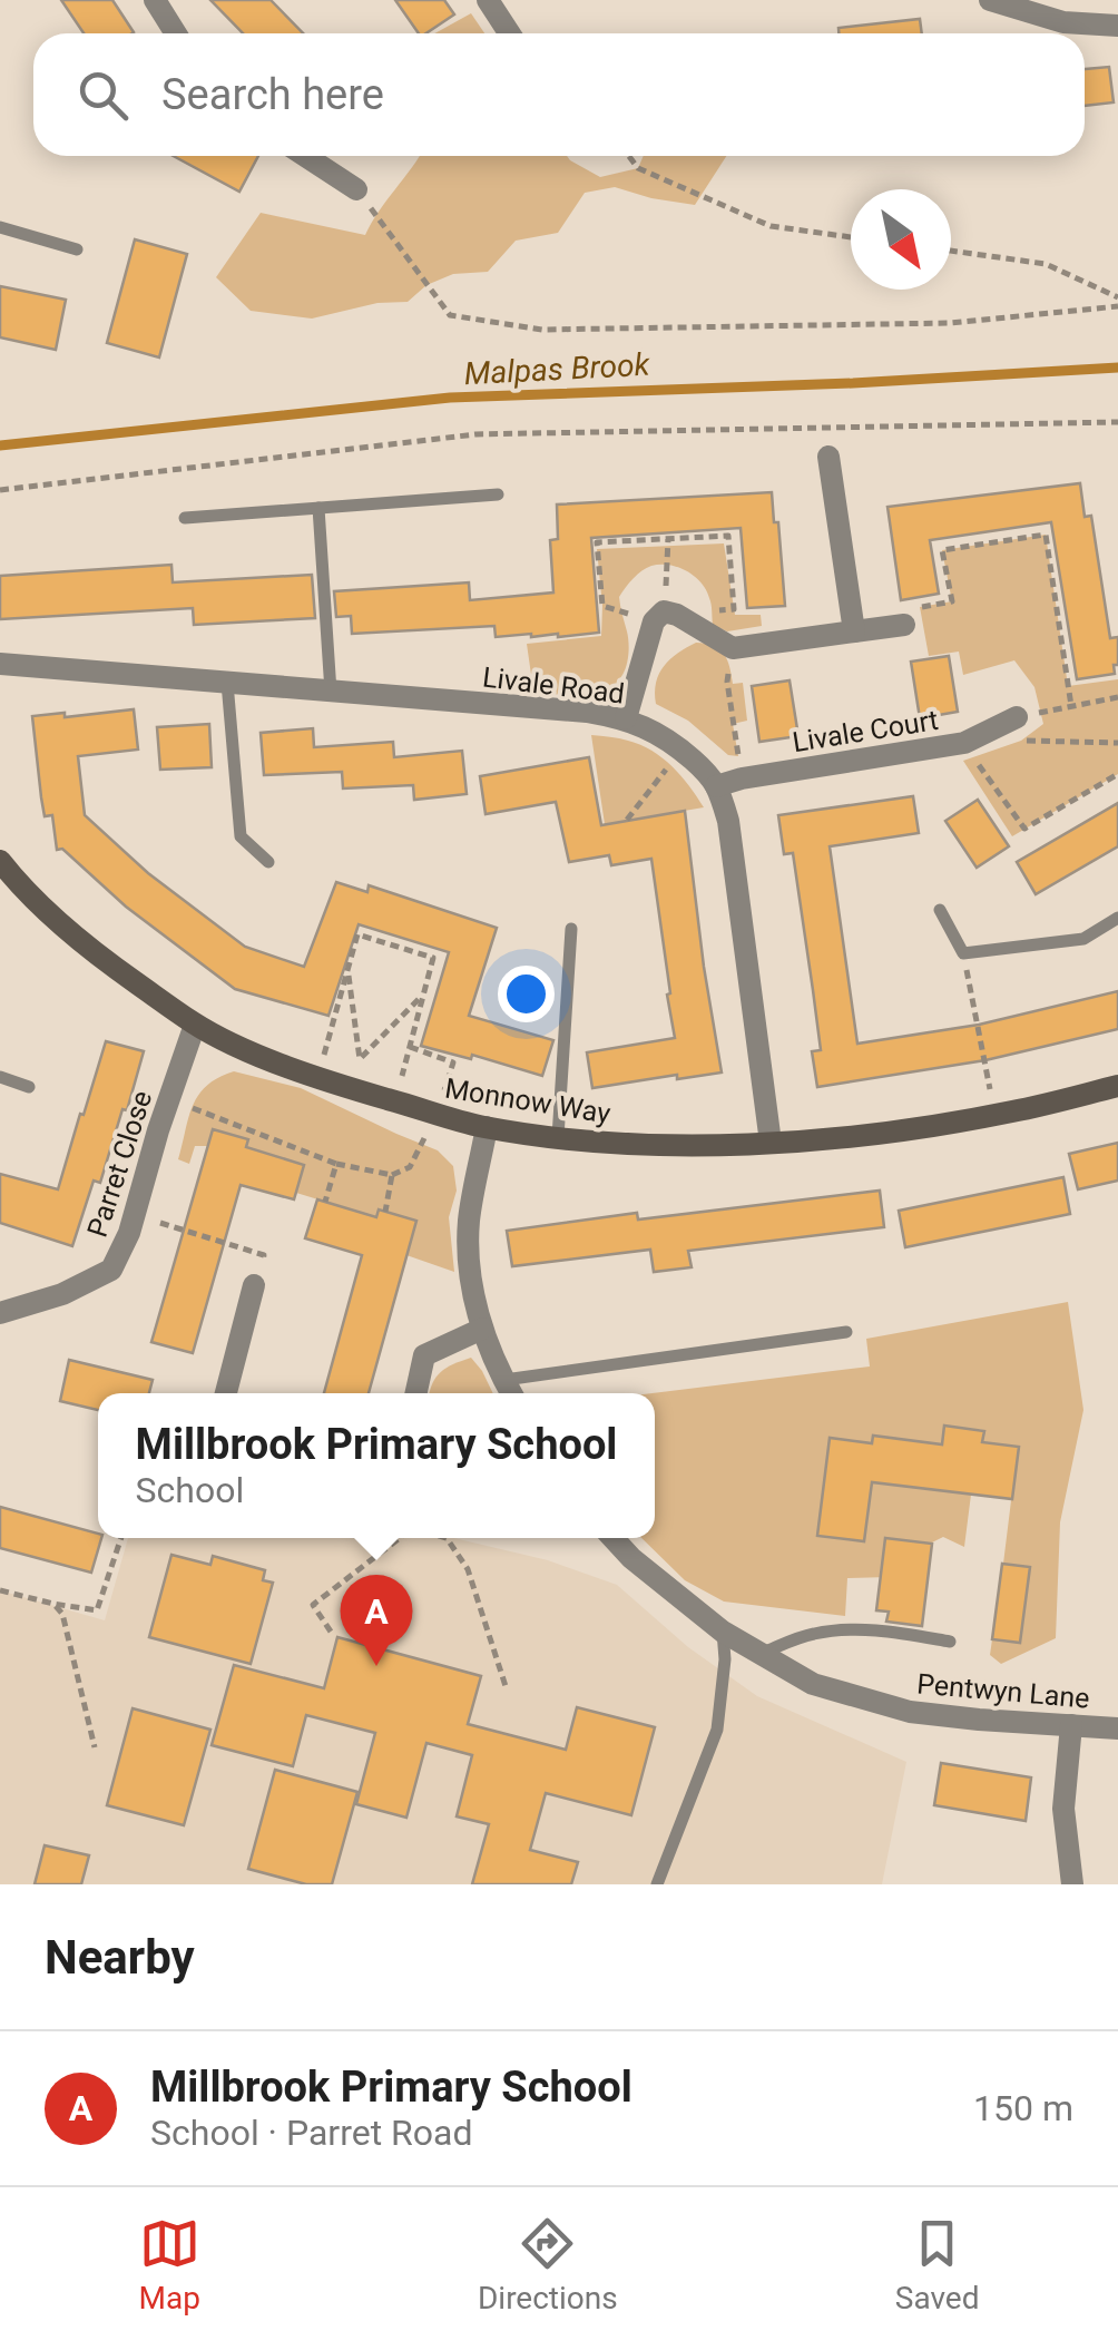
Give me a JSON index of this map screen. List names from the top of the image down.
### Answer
{
  "streets": {
    "street": [
      "Livale Road",
      "Livale Court",
      "Monnow Way",
      "Parret Close",
      "Pentwyn Lane"
    ]
  },
  "crossings": [
    ["Livale Road", "Livale Court"],
    ["Livale Road", "Monnow Way"],
    ["Monnow Way", "Parret Close"]
  ],
  "water": ["Malpas Brook"],
  "north": "bottom right",
  "page": {
    "search": "Search here",
    "popup": ["Millbrook Primary School", "School"],
    "pins": "A",
    "heading": "Nearby",
    "list": [
      {
        "mark": "A",
        "name": "Millbrook Primary School",
        "note": "School · Parret Road",
        "value": "150 m"
      }
    ],
    "nav": ["Map", "Directions", "Saved"]
  }
}
